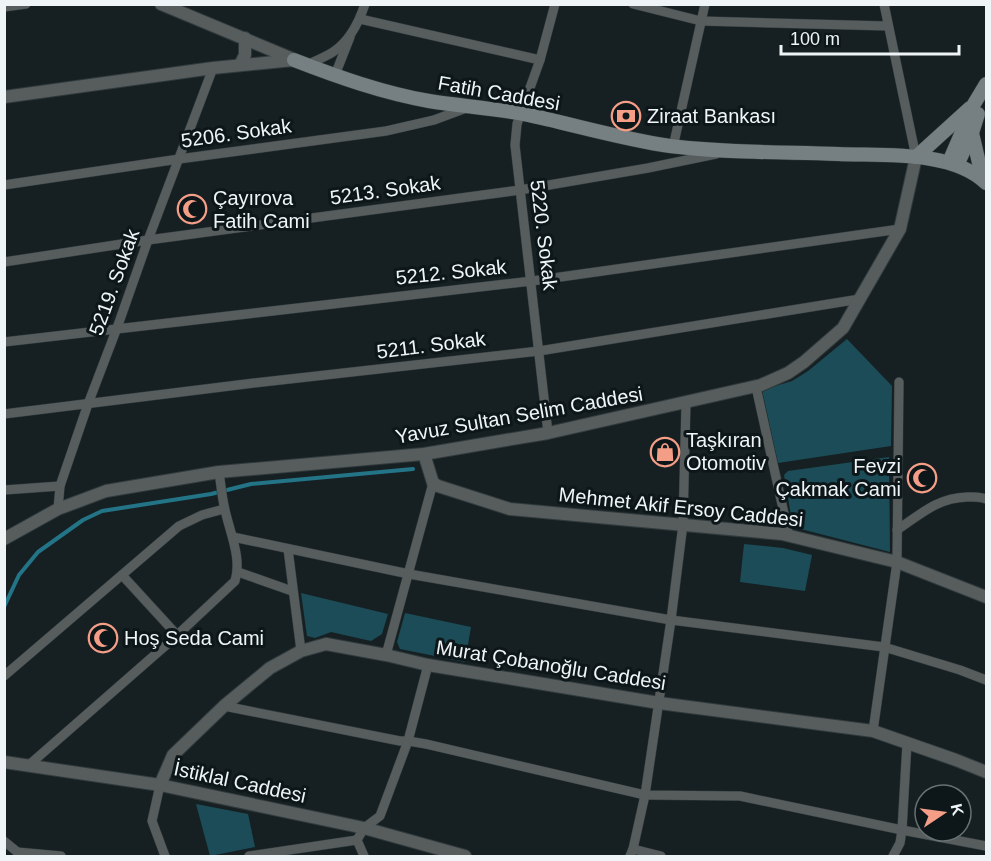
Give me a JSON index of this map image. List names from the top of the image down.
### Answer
{
  "streets": {
    "main road": ["Fatih Caddesi"],
    "street": [
      "5206. Sokak",
      "5213. Sokak",
      "5220. Sokak",
      "5212. Sokak",
      "5219. Sokak",
      "5211. Sokak",
      "Yavuz Sultan Selim Caddesi",
      "Mehmet Akif Ersoy Caddesi",
      "Murat Çobanoğlu Caddesi",
      "İstiklal Caddesi"
    ]
  },
  "crossings": [
    ["Fatih Caddesi", "5206. Sokak"],
    ["Fatih Caddesi", "5213. Sokak"],
    ["Fatih Caddesi", "5220. Sokak"],
    ["Fatih Caddesi", "5219. Sokak"],
    ["Fatih Caddesi", "Yavuz Sultan Selim Caddesi"],
    ["5206. Sokak", "5219. Sokak"],
    ["5213. Sokak", "5220. Sokak"],
    ["5213. Sokak", "5219. Sokak"],
    ["5220. Sokak", "5212. Sokak"],
    ["5220. Sokak", "5211. Sokak"],
    ["5220. Sokak", "Yavuz Sultan Selim Caddesi"],
    ["5212. Sokak", "5219. Sokak"],
    ["5212. Sokak", "Yavuz Sultan Selim Caddesi"],
    ["5219. Sokak", "5211. Sokak"],
    ["5219. Sokak", "Yavuz Sultan Selim Caddesi"],
    ["5211. Sokak", "Yavuz Sultan Selim Caddesi"],
    ["Murat Çobanoğlu Caddesi", "İstiklal Caddesi"]
  ],
  "places": {
    "bank": ["Ziraat Bankası"],
    "mosque": ["Çayırova Fatih Cami", "Fevzi Çakmak Cami", "Hoş Seda Cami"],
    "shop": ["Taşkıran Otomotiv"]
  },
  "scale_bar": "100 m",
  "north": "right"
}
